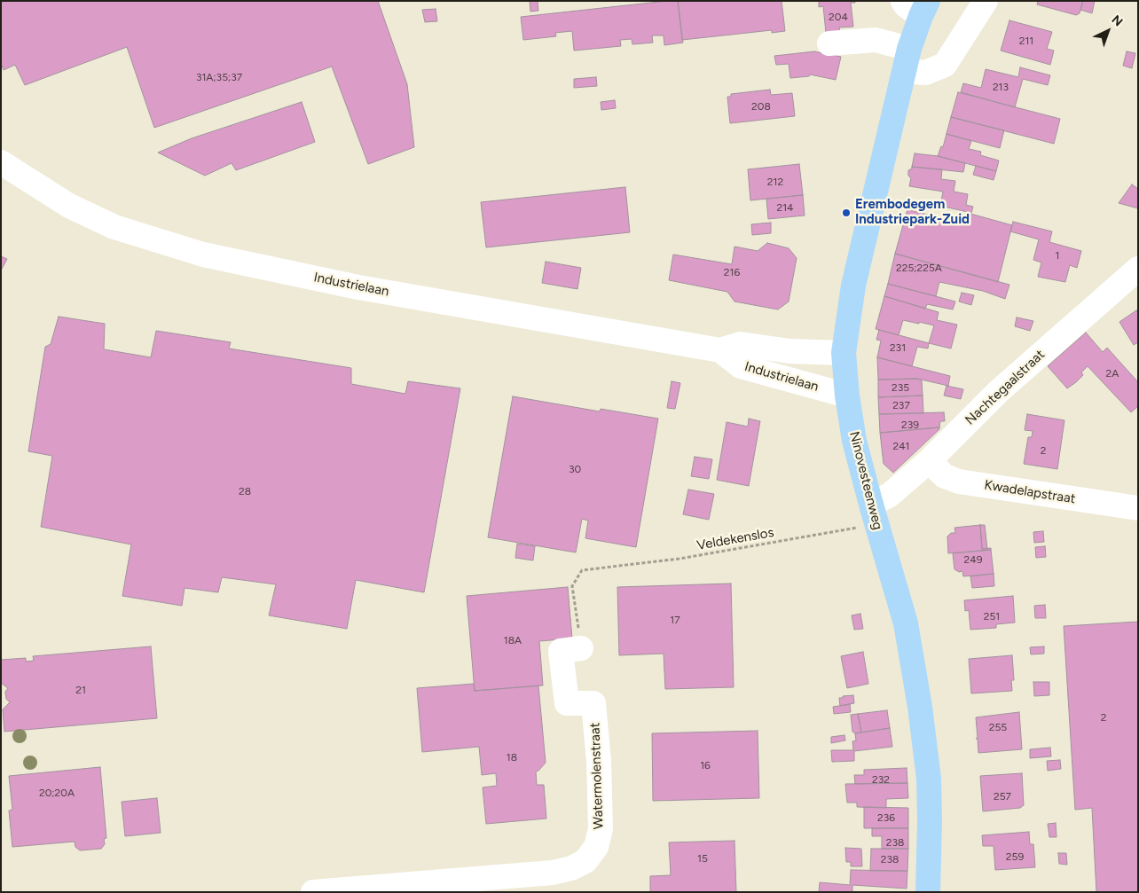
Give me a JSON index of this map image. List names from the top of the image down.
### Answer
{
  "streets": {
    "main road": ["Ninovesteenweg"],
    "street": [
      "Industrielaan",
      "Nachtegaalstraat",
      "Kwadelapstraat",
      "Watermolenstraat"
    ],
    "path": ["Veldekenslos"]
  },
  "crossings": [
    ["Industrielaan", "Ninovesteenweg"],
    ["Nachtegaalstraat", "Ninovesteenweg"],
    ["Nachtegaalstraat", "Kwadelapstraat"],
    ["Nachtegaalstraat", "Veldekenslos"],
    ["Ninovesteenweg", "Veldekenslos"],
    ["Veldekenslos", "Watermolenstraat"]
  ],
  "places": ["Erembodegem Industriepark-Zuid"],
  "house_numbers": [
    "204",
    "211",
    "31A;35;37",
    "213",
    "208",
    "212",
    "214",
    "1",
    "225;225A",
    "216",
    "231",
    "2A",
    "235",
    "237",
    "239",
    "241",
    "2",
    "30",
    "28",
    "249",
    "251",
    "17",
    "18A",
    "21",
    "2",
    "255",
    "18",
    "16",
    "232",
    "20;20A",
    "257",
    "236",
    "238",
    "259",
    "15",
    "238"
  ],
  "north": "top right"
}
